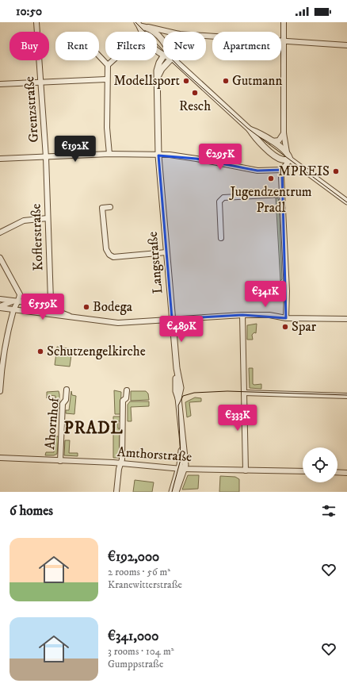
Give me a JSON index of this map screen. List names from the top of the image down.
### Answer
{
  "streets": {
    "street": [
      "Grenzstraße",
      "Koflerstraße",
      "Langstraße",
      "Ahornhof",
      "Amthorstraße"
    ]
  },
  "crossings": [
    ["Grenzstraße", "Koflerstraße"],
    ["Langstraße", "Amthorstraße"],
    ["Ahornhof", "Amthorstraße"]
  ],
  "districts": ["PRADL"],
  "places": [
    "Modellsport",
    "Gutmann",
    "Resch",
    "MPREIS",
    "Jugendzentrum Pradl",
    "Bodega",
    "Spar",
    "Schutzengelkirche"
  ],
  "page": {
    "status": "10:50",
    "chip": [
      "Buy",
      "Rent",
      "Filters",
      "New",
      "Apartment"
    ],
    "price": [
      "€192K",
      "€295K",
      "€341K",
      "€559K",
      "€489K",
      "€333K"
    ],
    "heading": "6 homes",
    "list": [
      {
        "name": "€192,000",
        "note": "2 rooms · 56 m² · Kranewitterstraße"
      },
      {
        "name": "€341,000",
        "note": "3 rooms · 104 m² · Gumppstraße"
      }
    ]
  }
}
